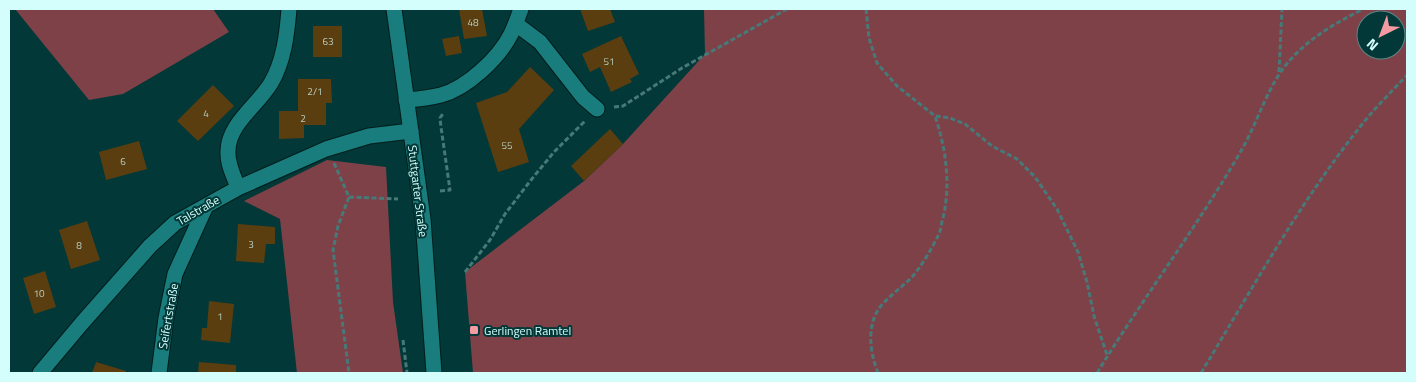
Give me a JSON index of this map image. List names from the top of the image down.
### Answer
{
  "streets": {
    "street": ["Stuttgarter Straße", "Talstraße", "Seifertstraße"]
  },
  "crossings": [
    ["Stuttgarter Straße", "Talstraße"],
    ["Talstraße", "Seifertstraße"]
  ],
  "places": {
    "transit": ["Gerlingen Ramtel"]
  },
  "house_numbers": [
    "48",
    "63",
    "51",
    "2/1",
    "4",
    "2",
    "55",
    "6",
    "3",
    "8",
    "10",
    "1"
  ],
  "north": "bottom left"
}
